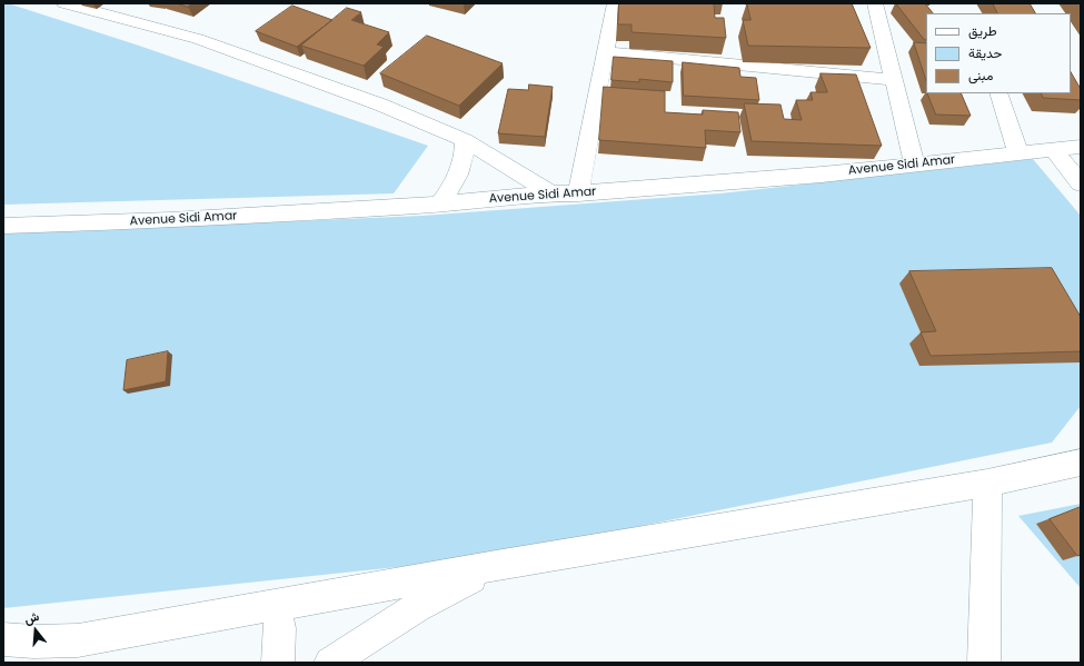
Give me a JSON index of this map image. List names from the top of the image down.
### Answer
{
  "streets": {
    "street": ["Avenue Sidi Amar"]
  },
  "legend": ["طريق", "حديقة", "مبنى"],
  "north": "top"
}
